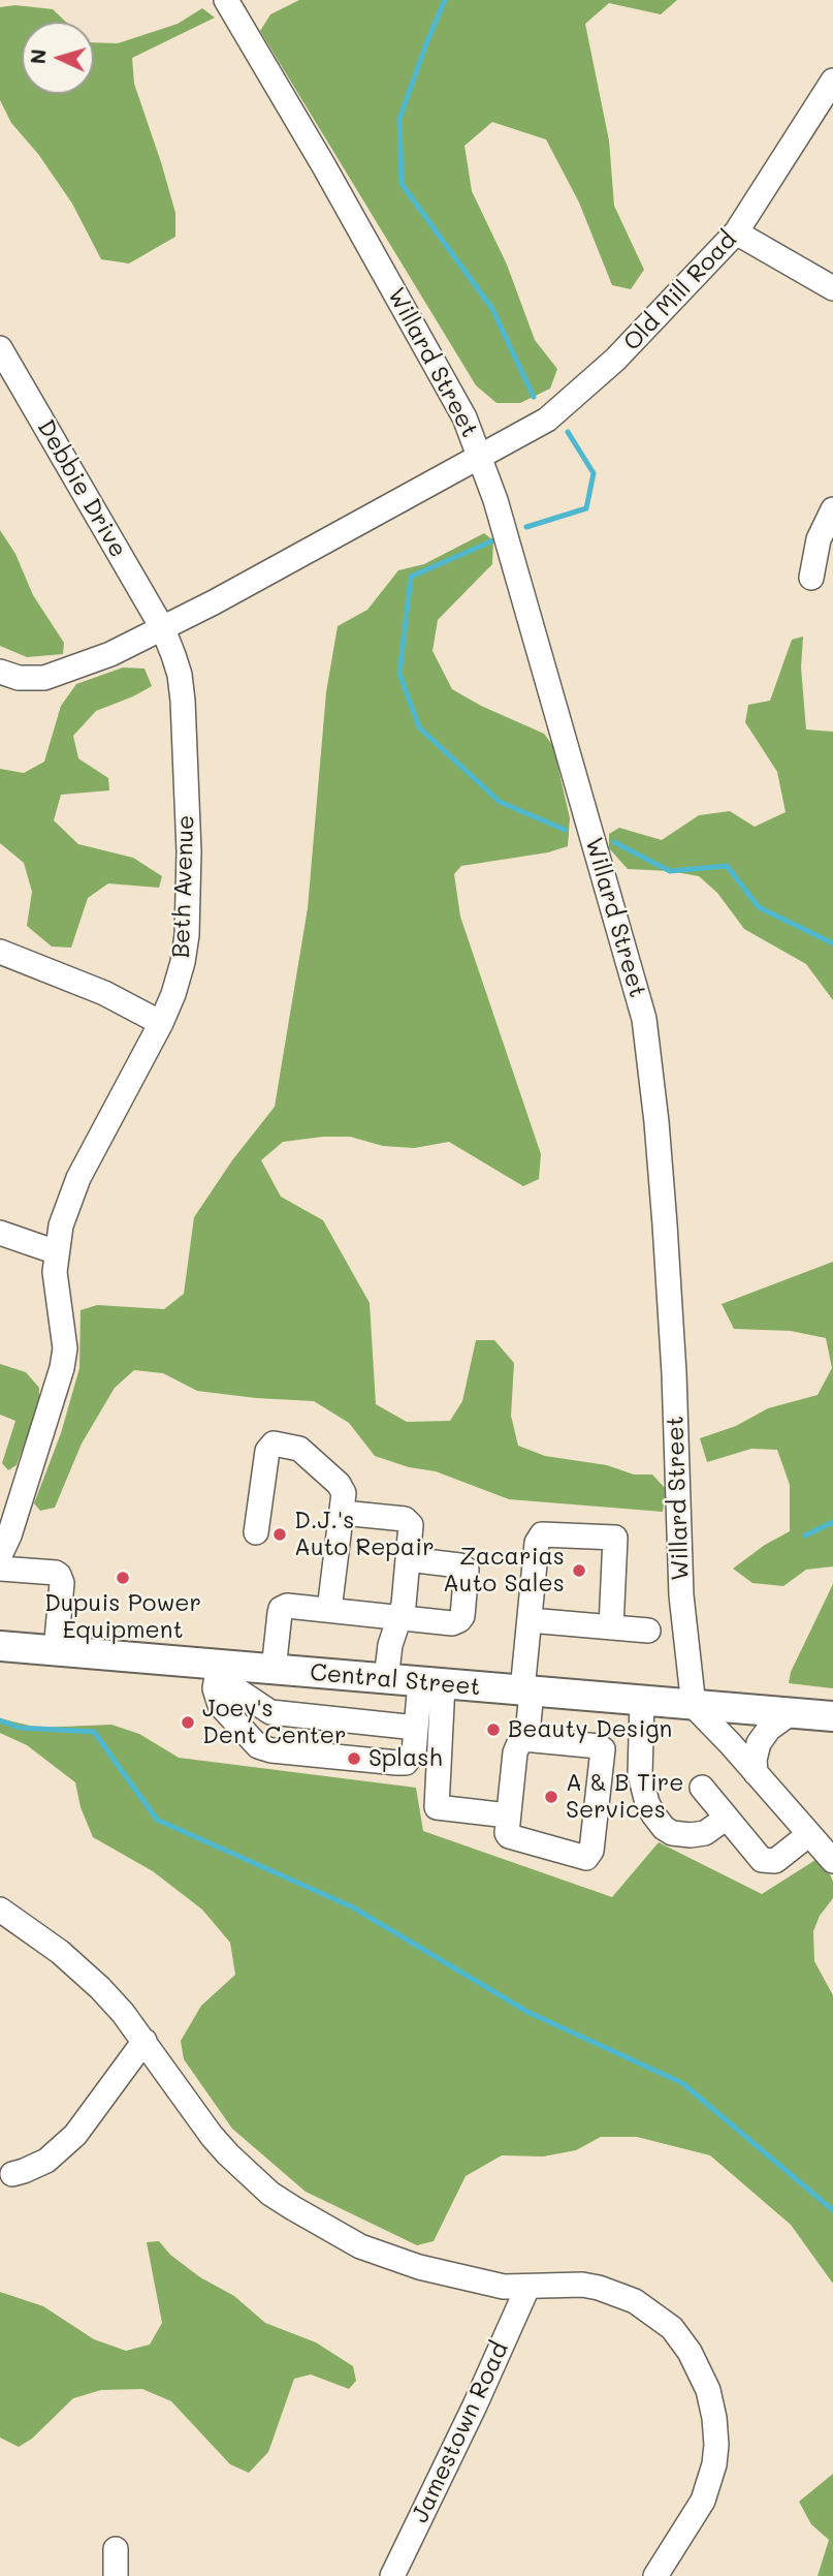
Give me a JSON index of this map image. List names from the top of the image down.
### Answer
{
  "streets": {
    "main road": ["Central Street"],
    "street": [
      "Old Mill Road",
      "Willard Street",
      "Debbie Drive",
      "Beth Avenue",
      "Jamestown Road"
    ]
  },
  "crossings": [
    ["Old Mill Road", "Willard Street"],
    ["Willard Street", "Central Street"],
    ["Debbie Drive", "Beth Avenue"]
  ],
  "places": [
    "D.J.'s Auto Repair",
    "Zacarias Auto Sales",
    "Dupuis Power Equipment",
    "Joey's Dent Center",
    "Beauty Design",
    "Splash",
    "A & B Tire Services"
  ],
  "north": "left"
}
